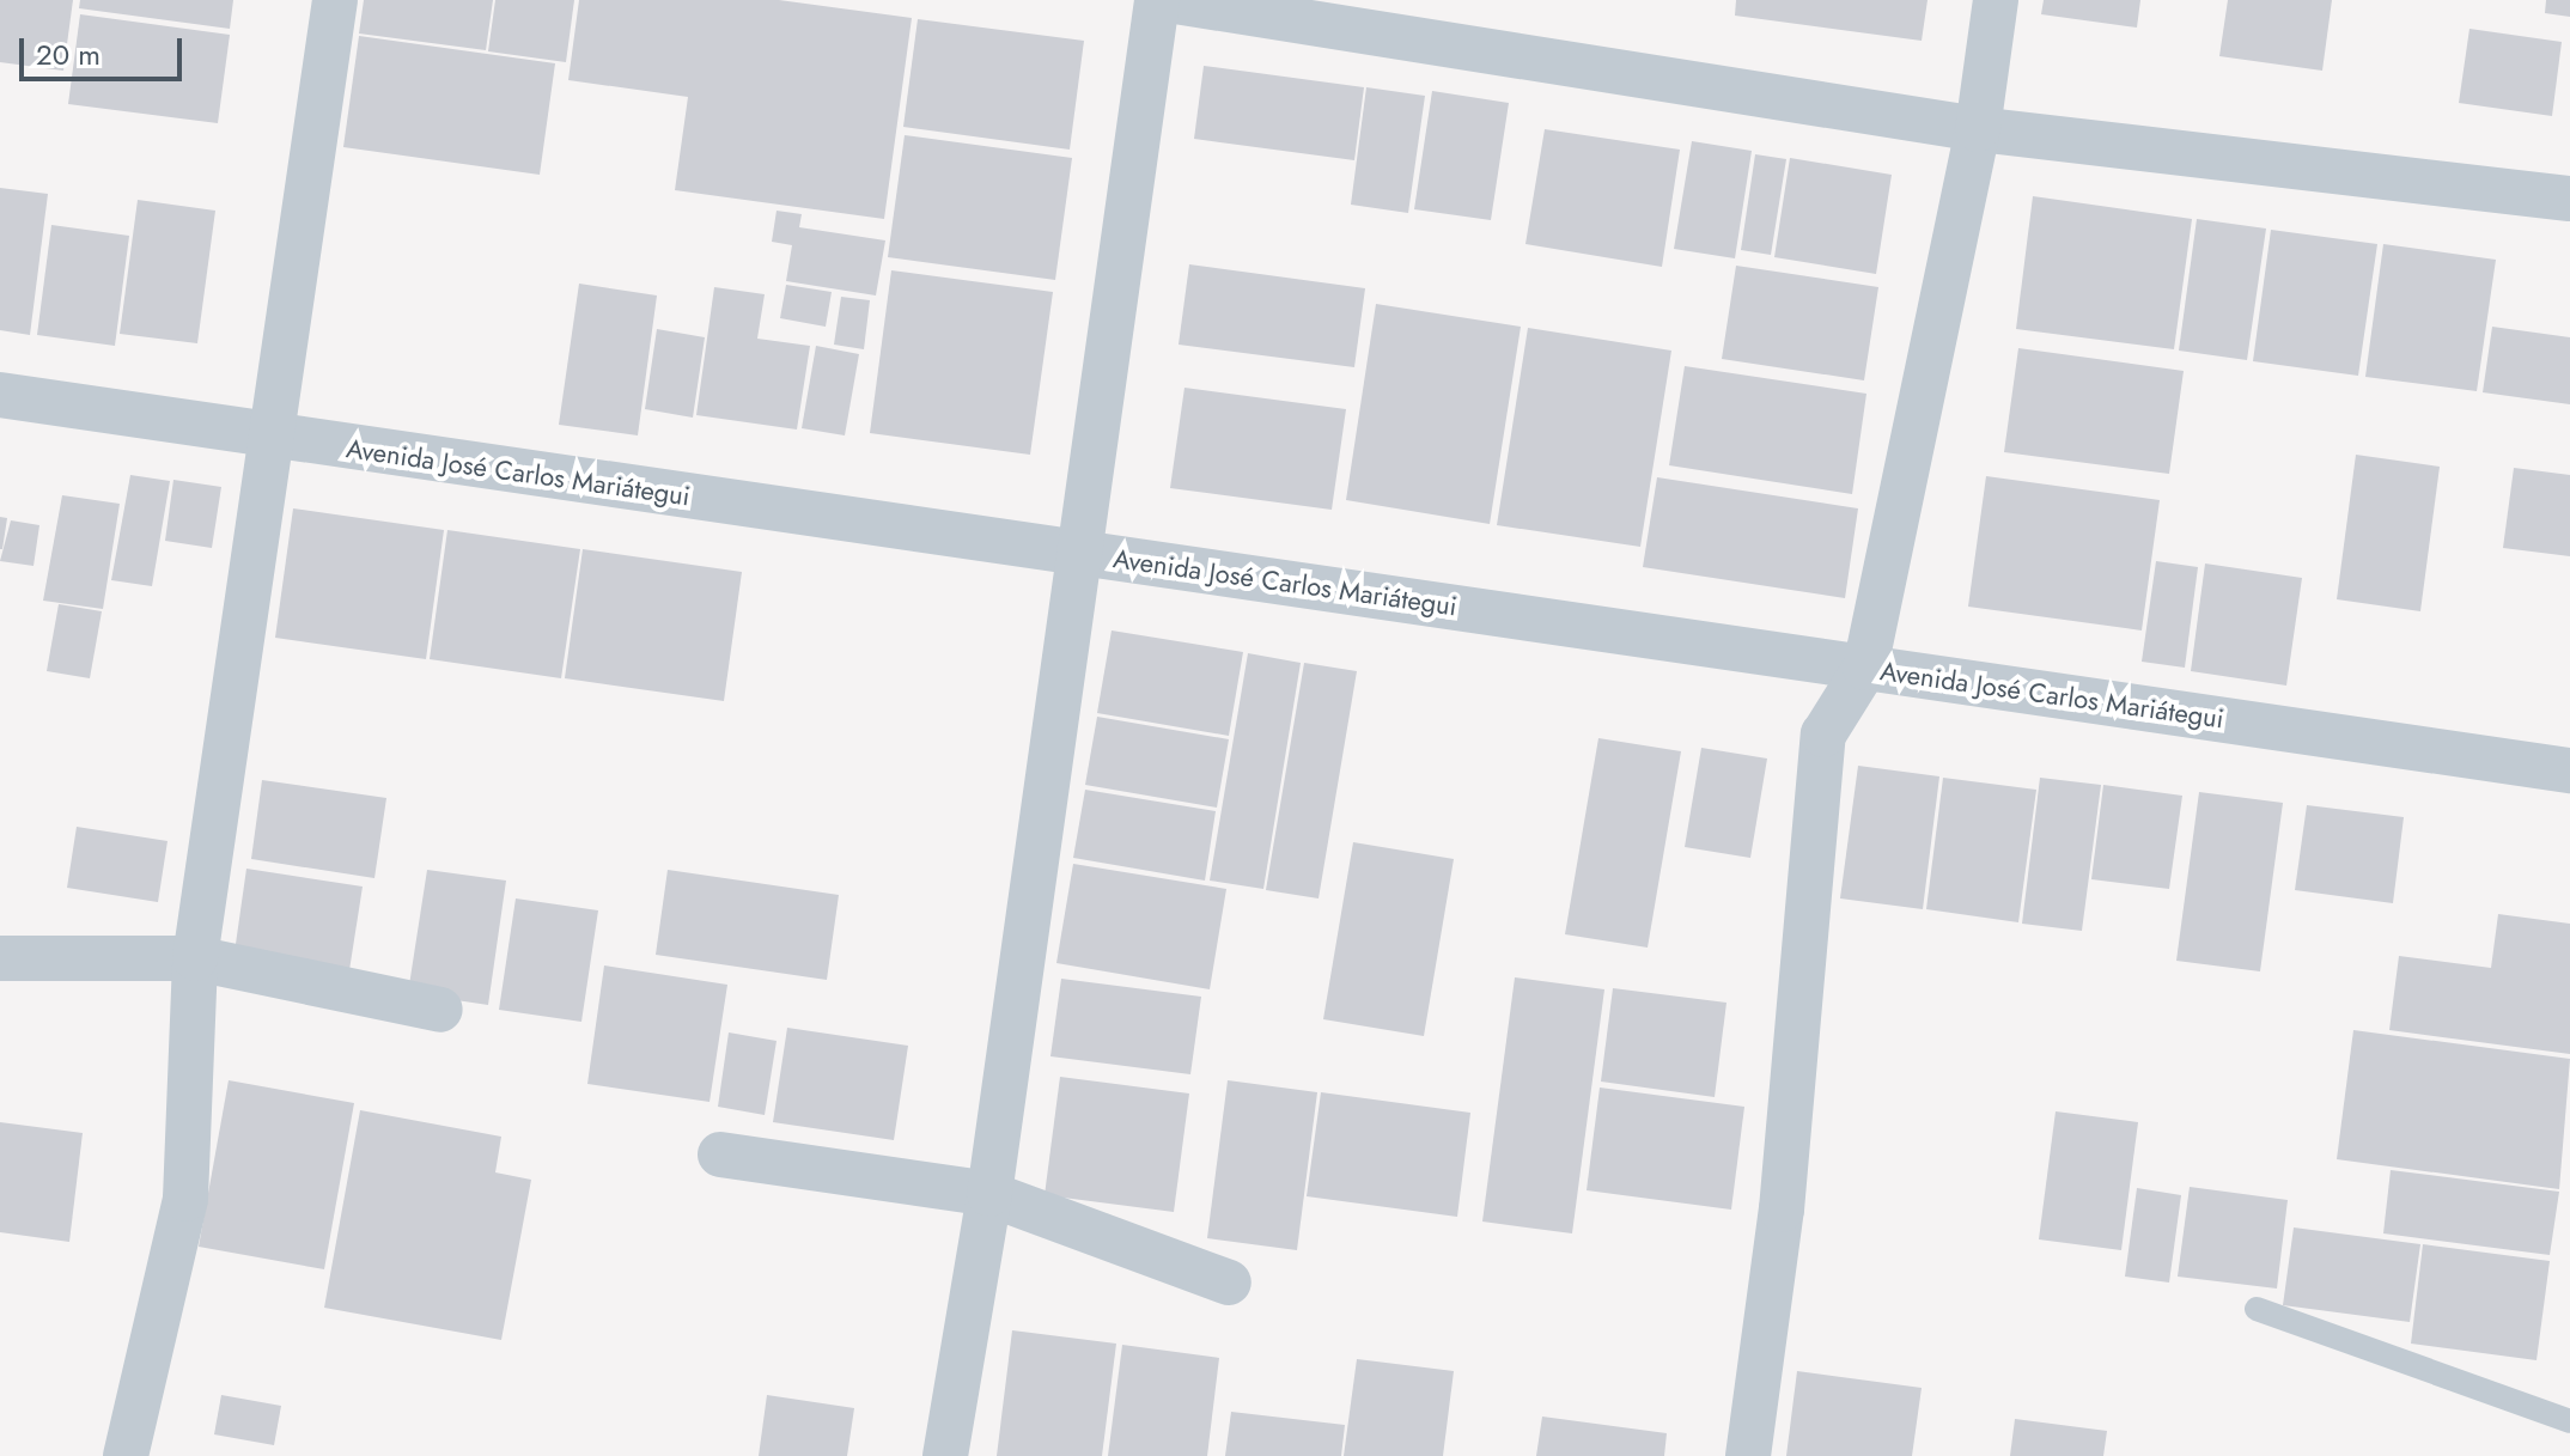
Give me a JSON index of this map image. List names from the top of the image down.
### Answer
{
  "streets": {
    "street": ["Avenida José Carlos Mariátegui"]
  },
  "scale_bar": "20 m"
}
